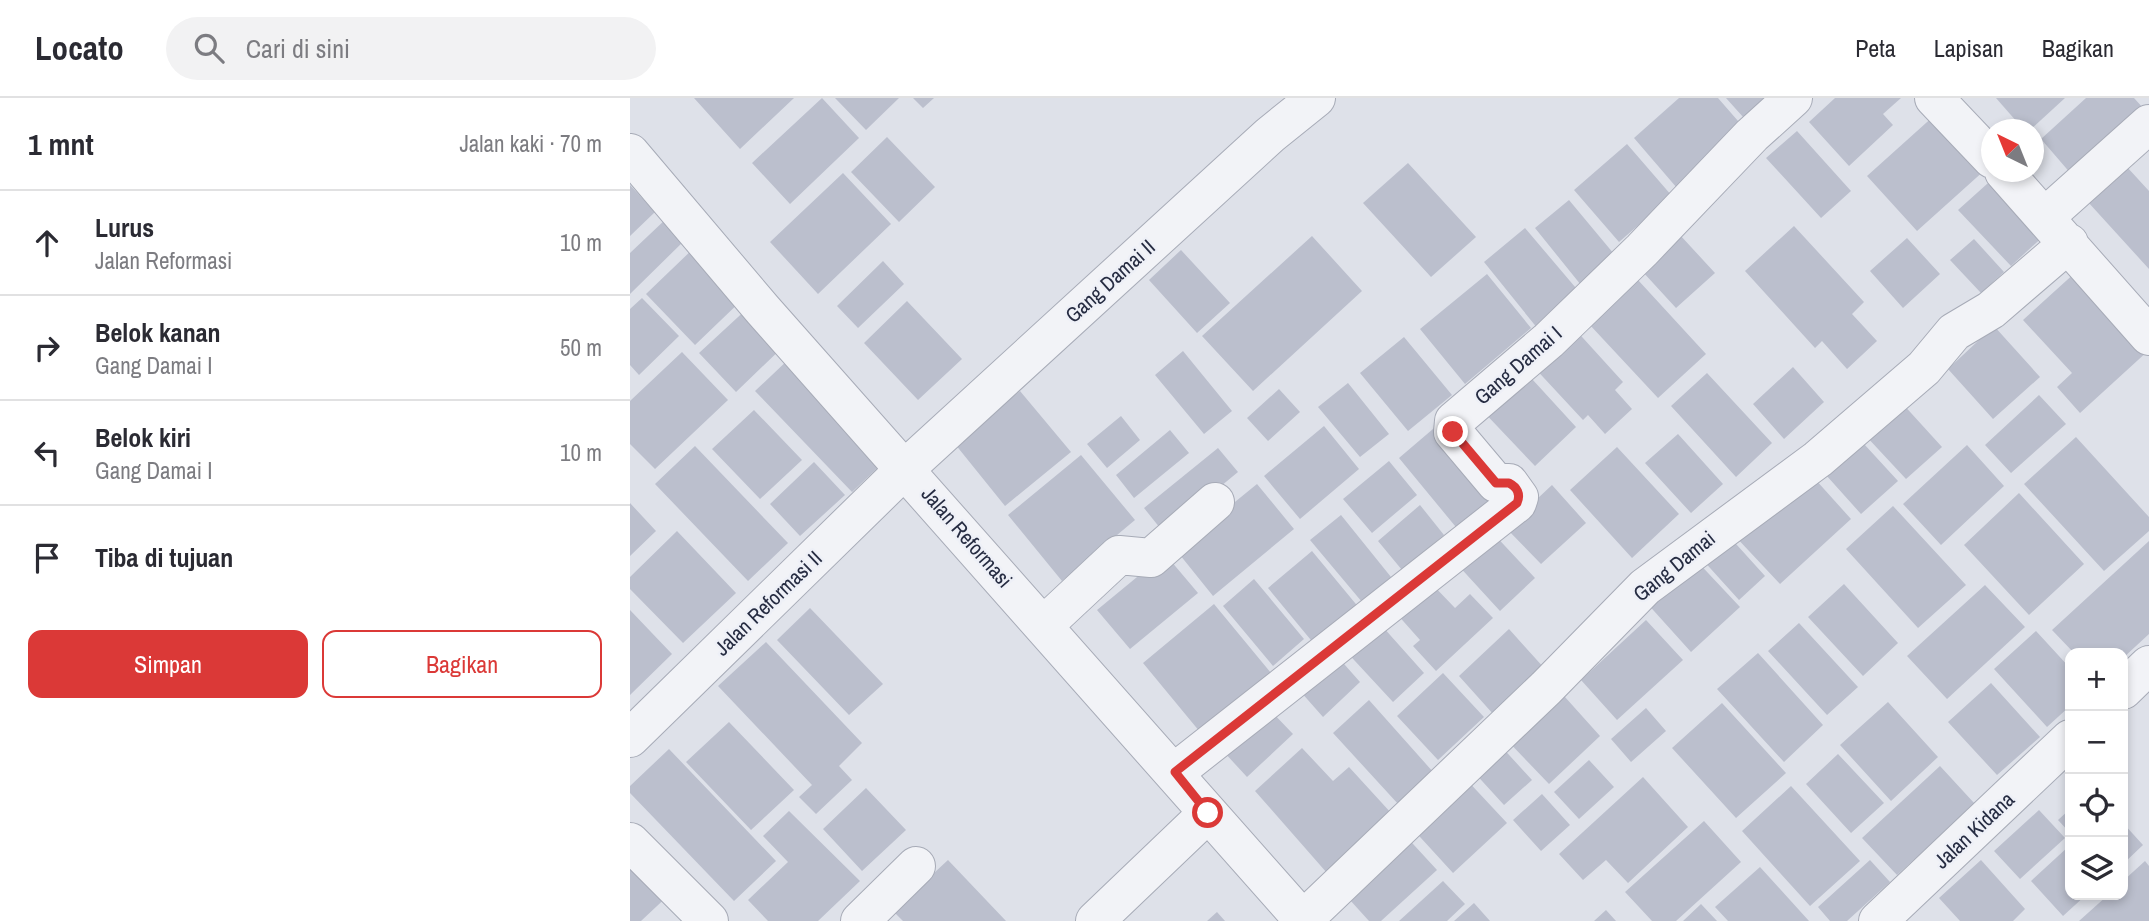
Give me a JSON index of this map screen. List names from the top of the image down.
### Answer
{
  "streets": {
    "street": [
      "Gang Damai II",
      "Gang Damai I",
      "Jalan Reformasi",
      "Gang Damai",
      "Jalan Reformasi II",
      "Jalan Kidana"
    ]
  },
  "crossings": [
    ["Gang Damai II", "Jalan Reformasi"],
    ["Gang Damai II", "Jalan Reformasi II"],
    ["Gang Damai I", "Jalan Reformasi"],
    ["Jalan Reformasi", "Gang Damai"],
    ["Jalan Reformasi", "Jalan Reformasi II"]
  ],
  "north": "top left",
  "page": {
    "header": "Locato",
    "search": "Cari di sini",
    "nav": ["Peta", "Lapisan", "Bagikan"],
    "heading": ["1 mnt", "Jalan kaki · 70 m"],
    "list": [
      ["Lurus", "Jalan Reformasi", "10 m"],
      ["Belok kanan", "Gang Damai I", "50 m"],
      ["Belok kiri", "Gang Damai I", "10 m"],
      "Tiba di tujuan"
    ],
    "buttons": ["Simpan", "Bagikan"],
    "map_buttons": ["+", "−"]
  }
}
